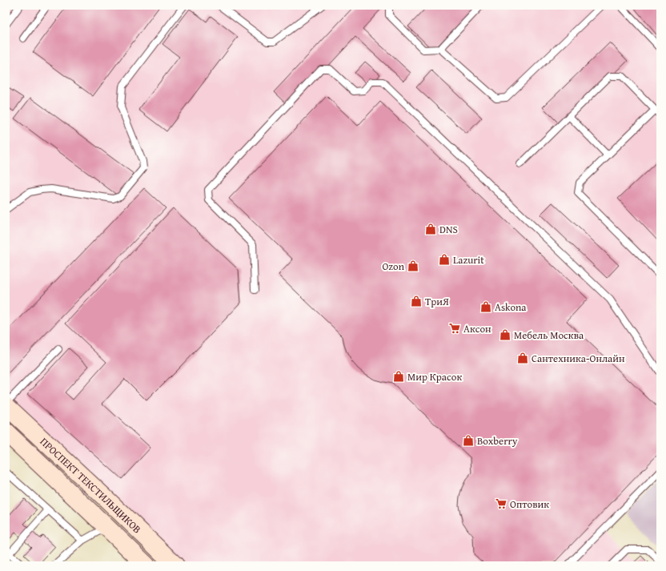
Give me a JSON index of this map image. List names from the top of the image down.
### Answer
{
  "streets": {
    "main road": ["ПРОСПЕКТ ТЕКСТИЛЬЩИКОВ"]
  },
  "places": {
    "shop": [
      "DNS",
      "Lazurit",
      "Ozon",
      "ТриЯ",
      "Askona",
      "Мебель Москва",
      "Сантехника-Онлайн",
      "Мир Красок",
      "Boxberry"
    ],
    "supermarket": ["Аксон", "Оптовик"]
  }
}
